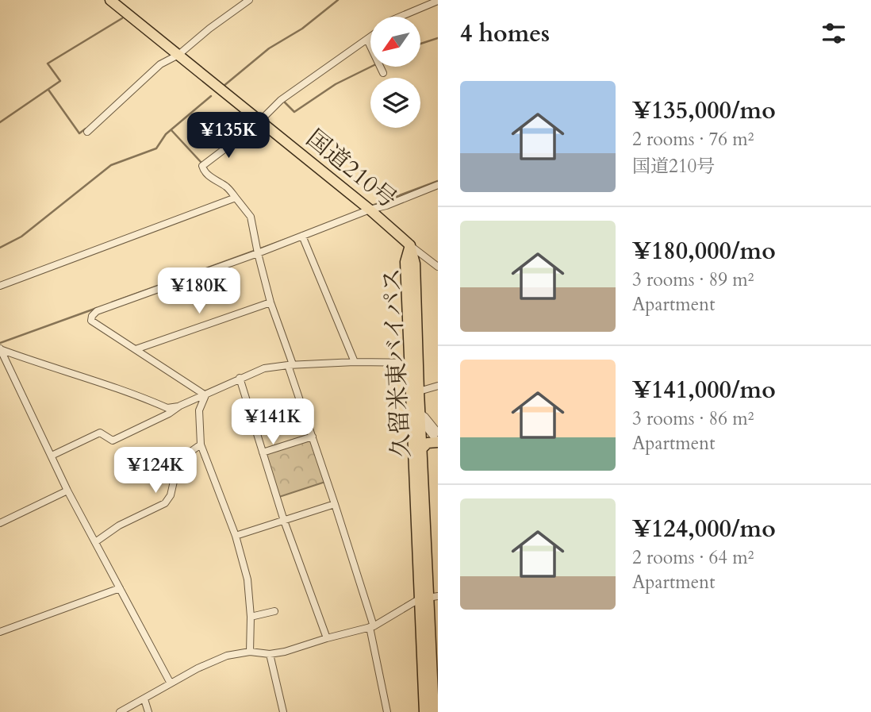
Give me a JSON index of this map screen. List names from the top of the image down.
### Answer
{
  "streets": {
    "highway": ["国道210号", "久留米東バイパス"]
  },
  "crossings": [
    ["国道210号", "久留米東バイパス"]
  ],
  "north": "bottom left",
  "page": {
    "heading": "4 homes",
    "list": [
      {
        "name": "¥135,000/mo",
        "note": "2 rooms · 76 m² · 国道210号"
      },
      {
        "name": "¥180,000/mo",
        "note": "3 rooms · 89 m² · Apartment"
      },
      {
        "name": "¥141,000/mo",
        "note": "3 rooms · 86 m² · Apartment"
      },
      {
        "name": "¥124,000/mo",
        "note": "2 rooms · 64 m² · Apartment"
      }
    ],
    "price": [
      "¥135K",
      "¥180K",
      "¥141K",
      "¥124K"
    ]
  }
}
